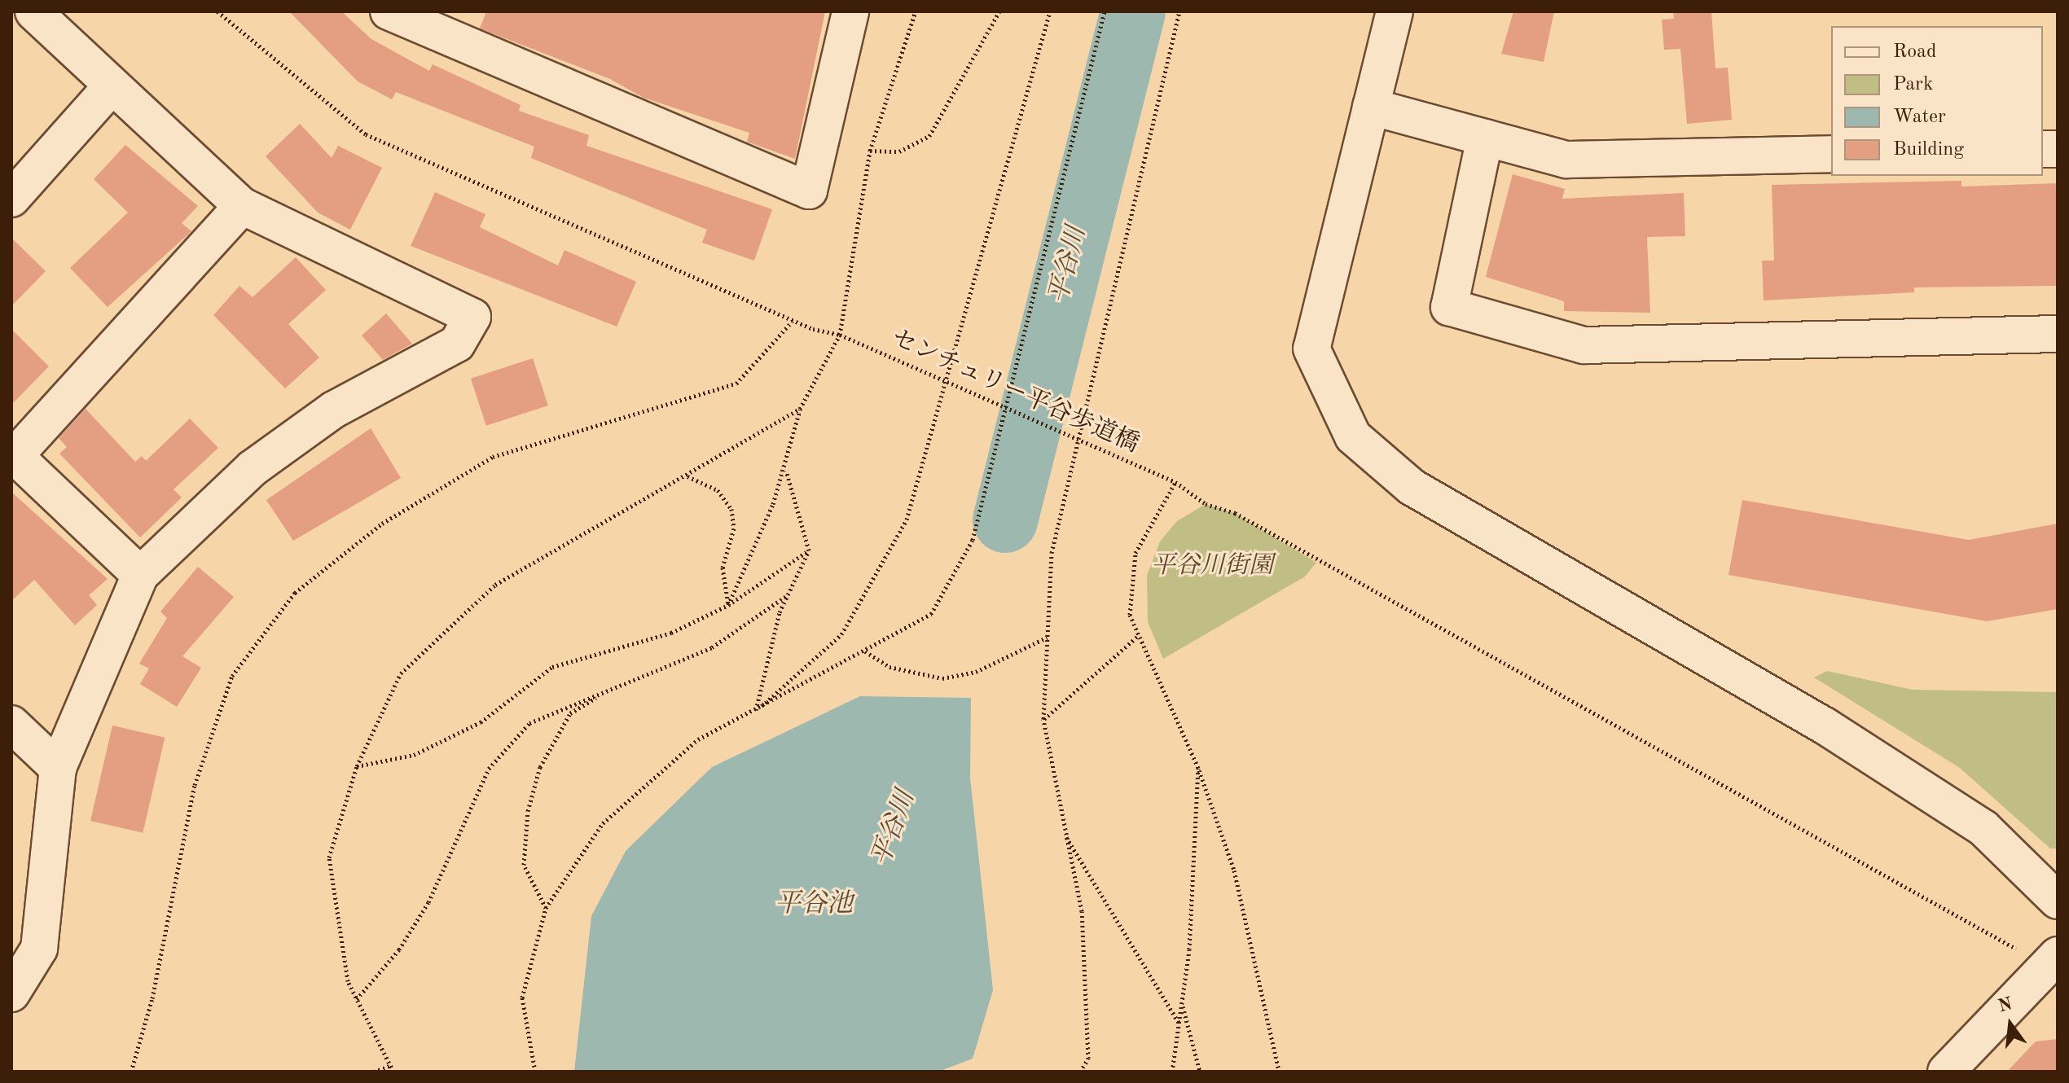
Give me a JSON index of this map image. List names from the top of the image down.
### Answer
{
  "streets": {
    "path": ["センチュリー平谷歩道橋"]
  },
  "water": ["平谷川", "平谷池"],
  "parks": ["平谷川街園"],
  "legend": [
    "Road",
    "Park",
    "Water",
    "Building"
  ],
  "north": "top"
}
